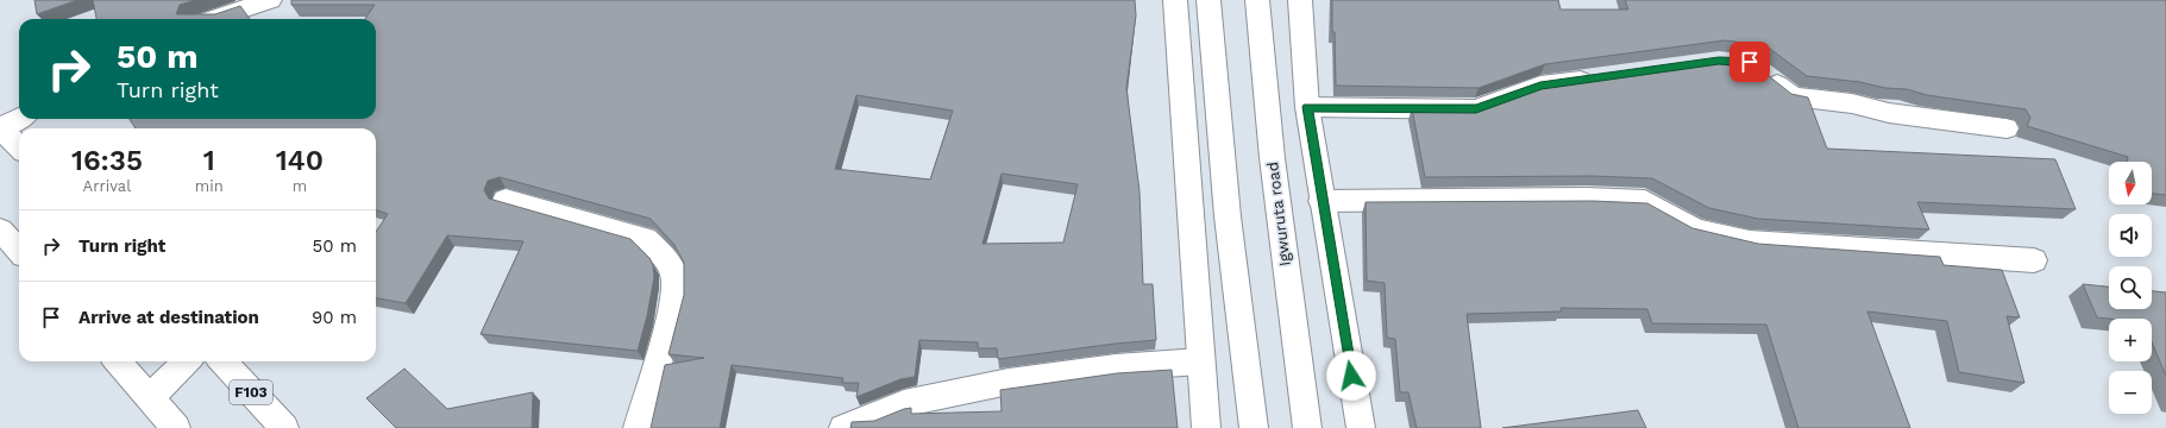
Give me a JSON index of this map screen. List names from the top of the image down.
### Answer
{
  "streets": {
    "street": ["Igwuruta road", "F103"]
  },
  "north": "bottom",
  "page": {
    "turn": ["50 m", "Turn right"],
    "eta": [
      "16:35",
      "Arrival",
      "1",
      "min",
      "140",
      "m"
    ],
    "map_buttons": ["+", "−"],
    "list": [
      {
        "name": "Turn right",
        "value": "50 m"
      },
      {
        "name": "Arrive at destination",
        "value": "90 m"
      }
    ]
  }
}
